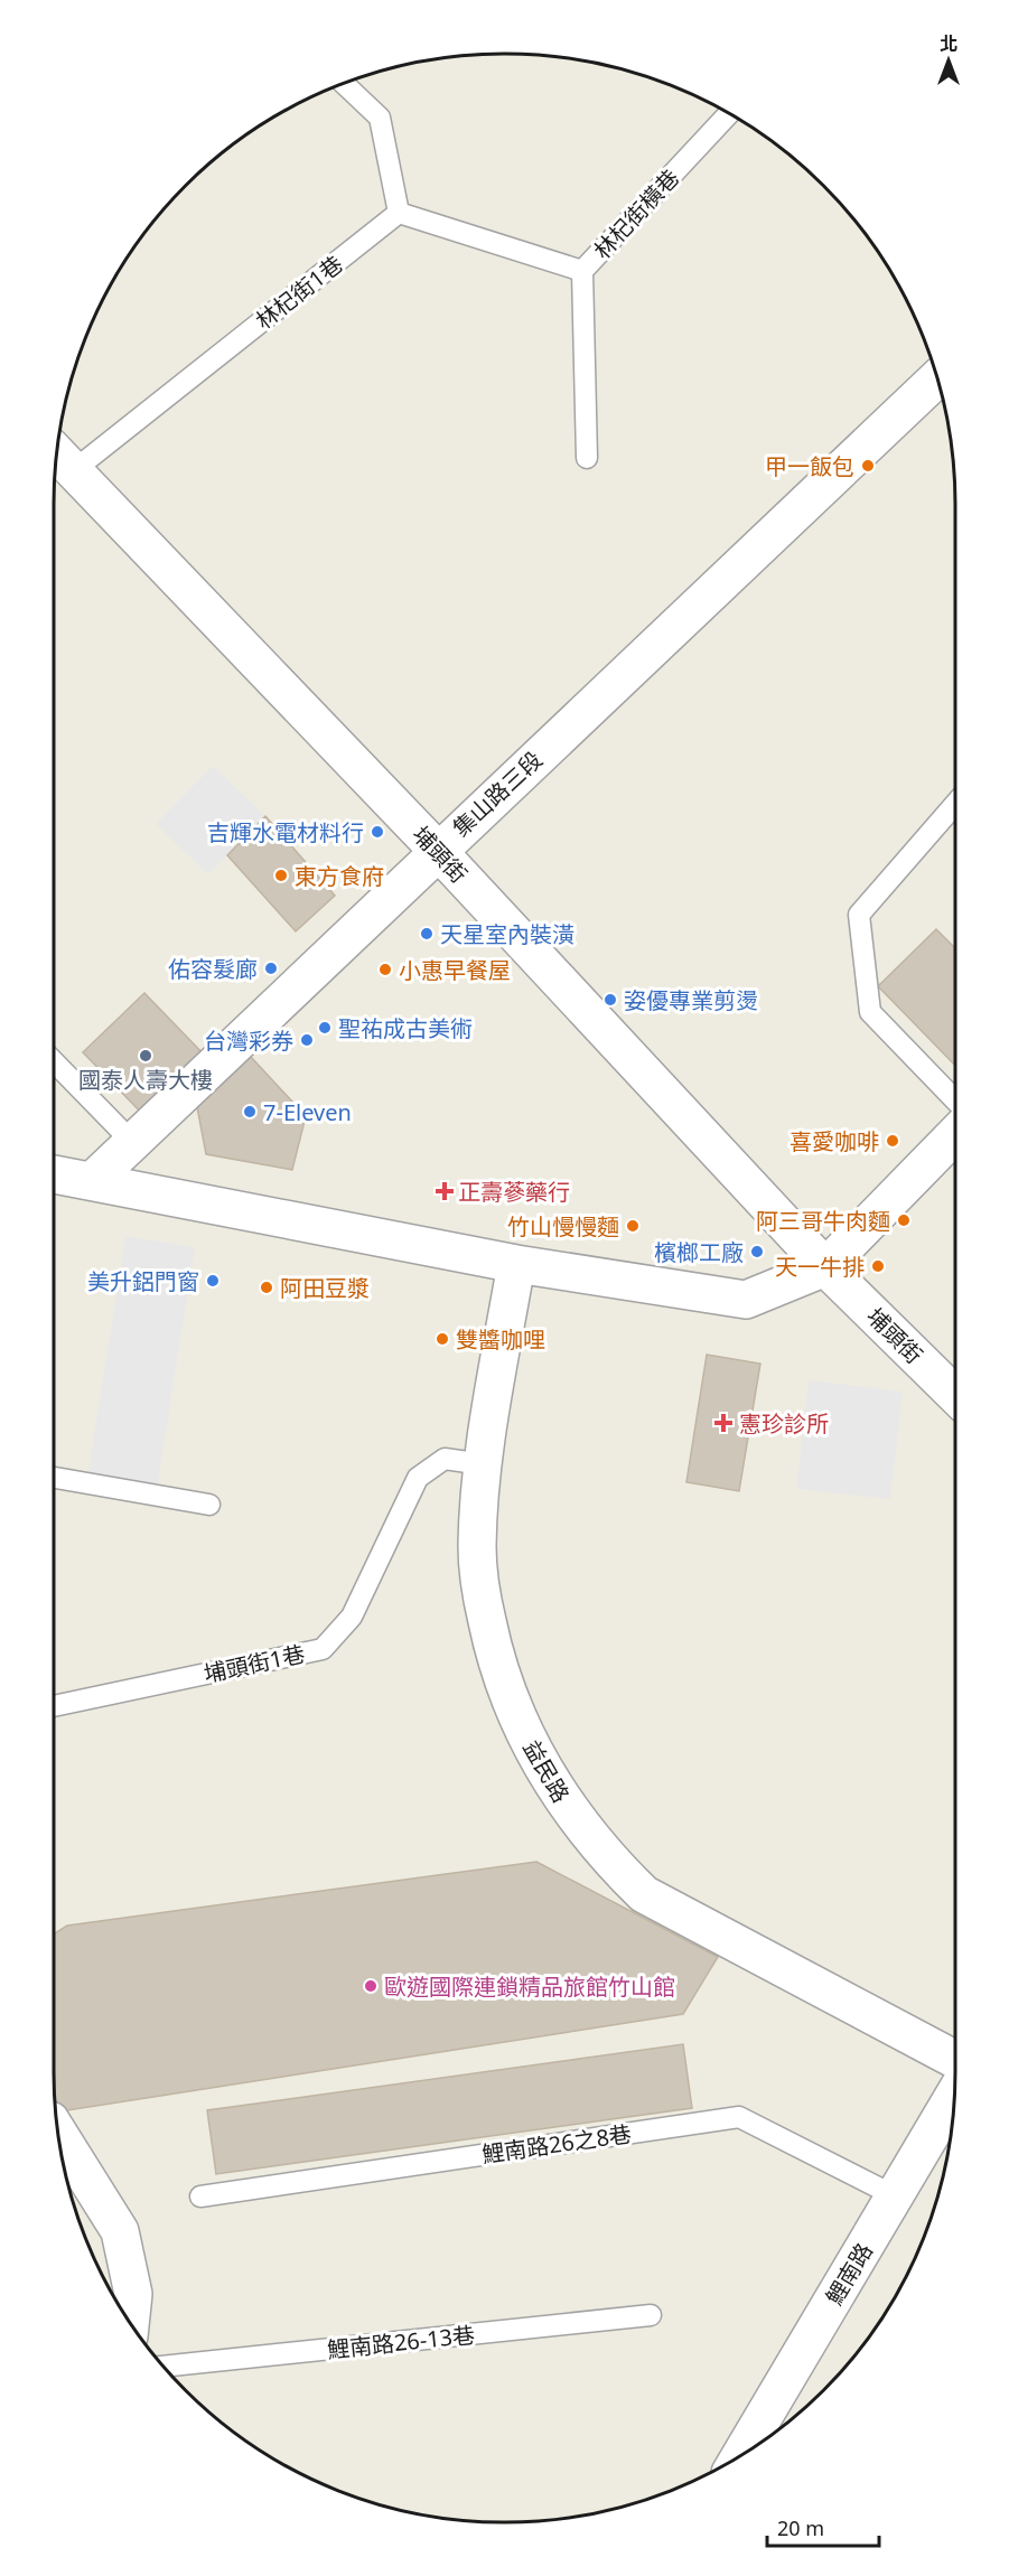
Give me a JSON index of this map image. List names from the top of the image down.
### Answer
{
  "streets": {
    "street": [
      "集山路三段",
      "埔頭街",
      "益民路",
      "鯉南路"
    ],
    "lane": [
      "林杞街橫巷",
      "林杞街1巷",
      "埔頭街1巷",
      "鯉南路26之8巷",
      "鯉南路26-13巷"
    ]
  },
  "crossings": [
    ["林杞街1巷", "埔頭街"],
    ["集山路三段", "埔頭街"],
    ["埔頭街1巷", "益民路"],
    ["鯉南路26之8巷", "鯉南路"]
  ],
  "places": {
    "other": [
      "甲一飯包",
      "吉輝水電材料行",
      "東方食府",
      "天星室內裝潢",
      "佑容髮廊",
      "小惠早餐屋",
      "姿優專業剪燙",
      "聖祐成古美術",
      "台灣彩券",
      "國泰人壽大樓",
      "7-Eleven",
      "喜愛咖啡",
      "阿三哥牛肉麵",
      "竹山慢慢麵",
      "檳榔工廠",
      "天一牛排",
      "美升鋁門窗",
      "阿田豆漿",
      "雙醬咖哩",
      "歐遊國際連鎖精品旅館竹山館"
    ],
    "health": ["正壽蔘藥行", "憲珍診所"]
  },
  "scale_bar": "20 m",
  "north": "top"
}
